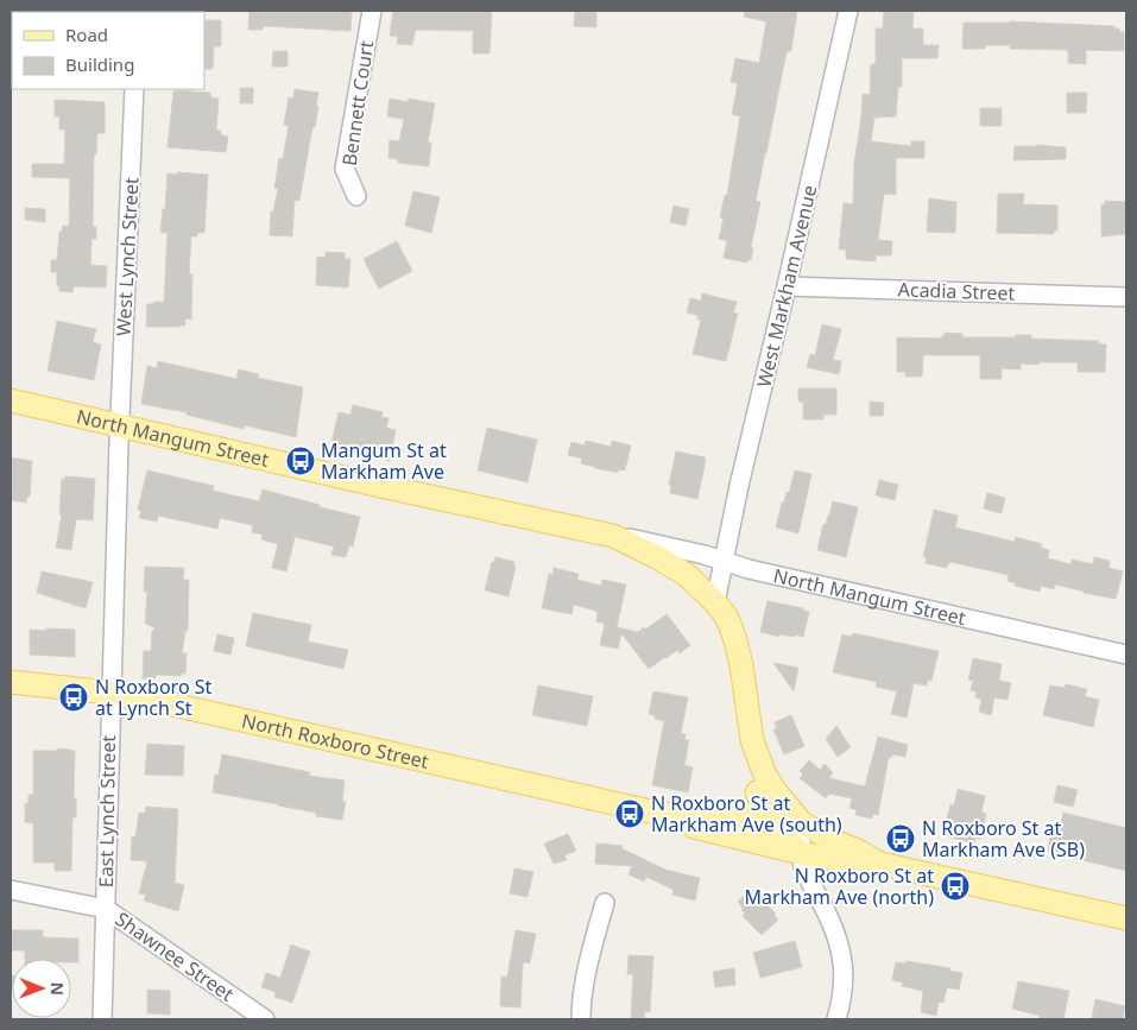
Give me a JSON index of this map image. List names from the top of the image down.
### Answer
{
  "streets": {
    "main road": ["North Mangum Street", "North Roxboro Street"],
    "street": [
      "Bennett Court",
      "West Lynch Street",
      "West Markham Avenue",
      "Acadia Street",
      "East Lynch Street",
      "Shawnee Street"
    ]
  },
  "crossings": [
    ["West Lynch Street", "North Mangum Street"],
    ["West Lynch Street", "East Lynch Street"],
    ["West Markham Avenue", "Acadia Street"],
    ["West Markham Avenue", "North Mangum Street"],
    ["North Mangum Street", "East Lynch Street"],
    ["North Roxboro Street", "East Lynch Street"],
    ["East Lynch Street", "Shawnee Street"]
  ],
  "places": {
    "bus stop": [
      "Mangum St at Markham Ave",
      "N Roxboro St at Lynch St",
      "N Roxboro St at Markham Ave (south)",
      "N Roxboro St at Markham Ave (SB)",
      "N Roxboro St at Markham Ave (north)"
    ]
  },
  "legend": ["Road", "Building"],
  "north": "right"
}
